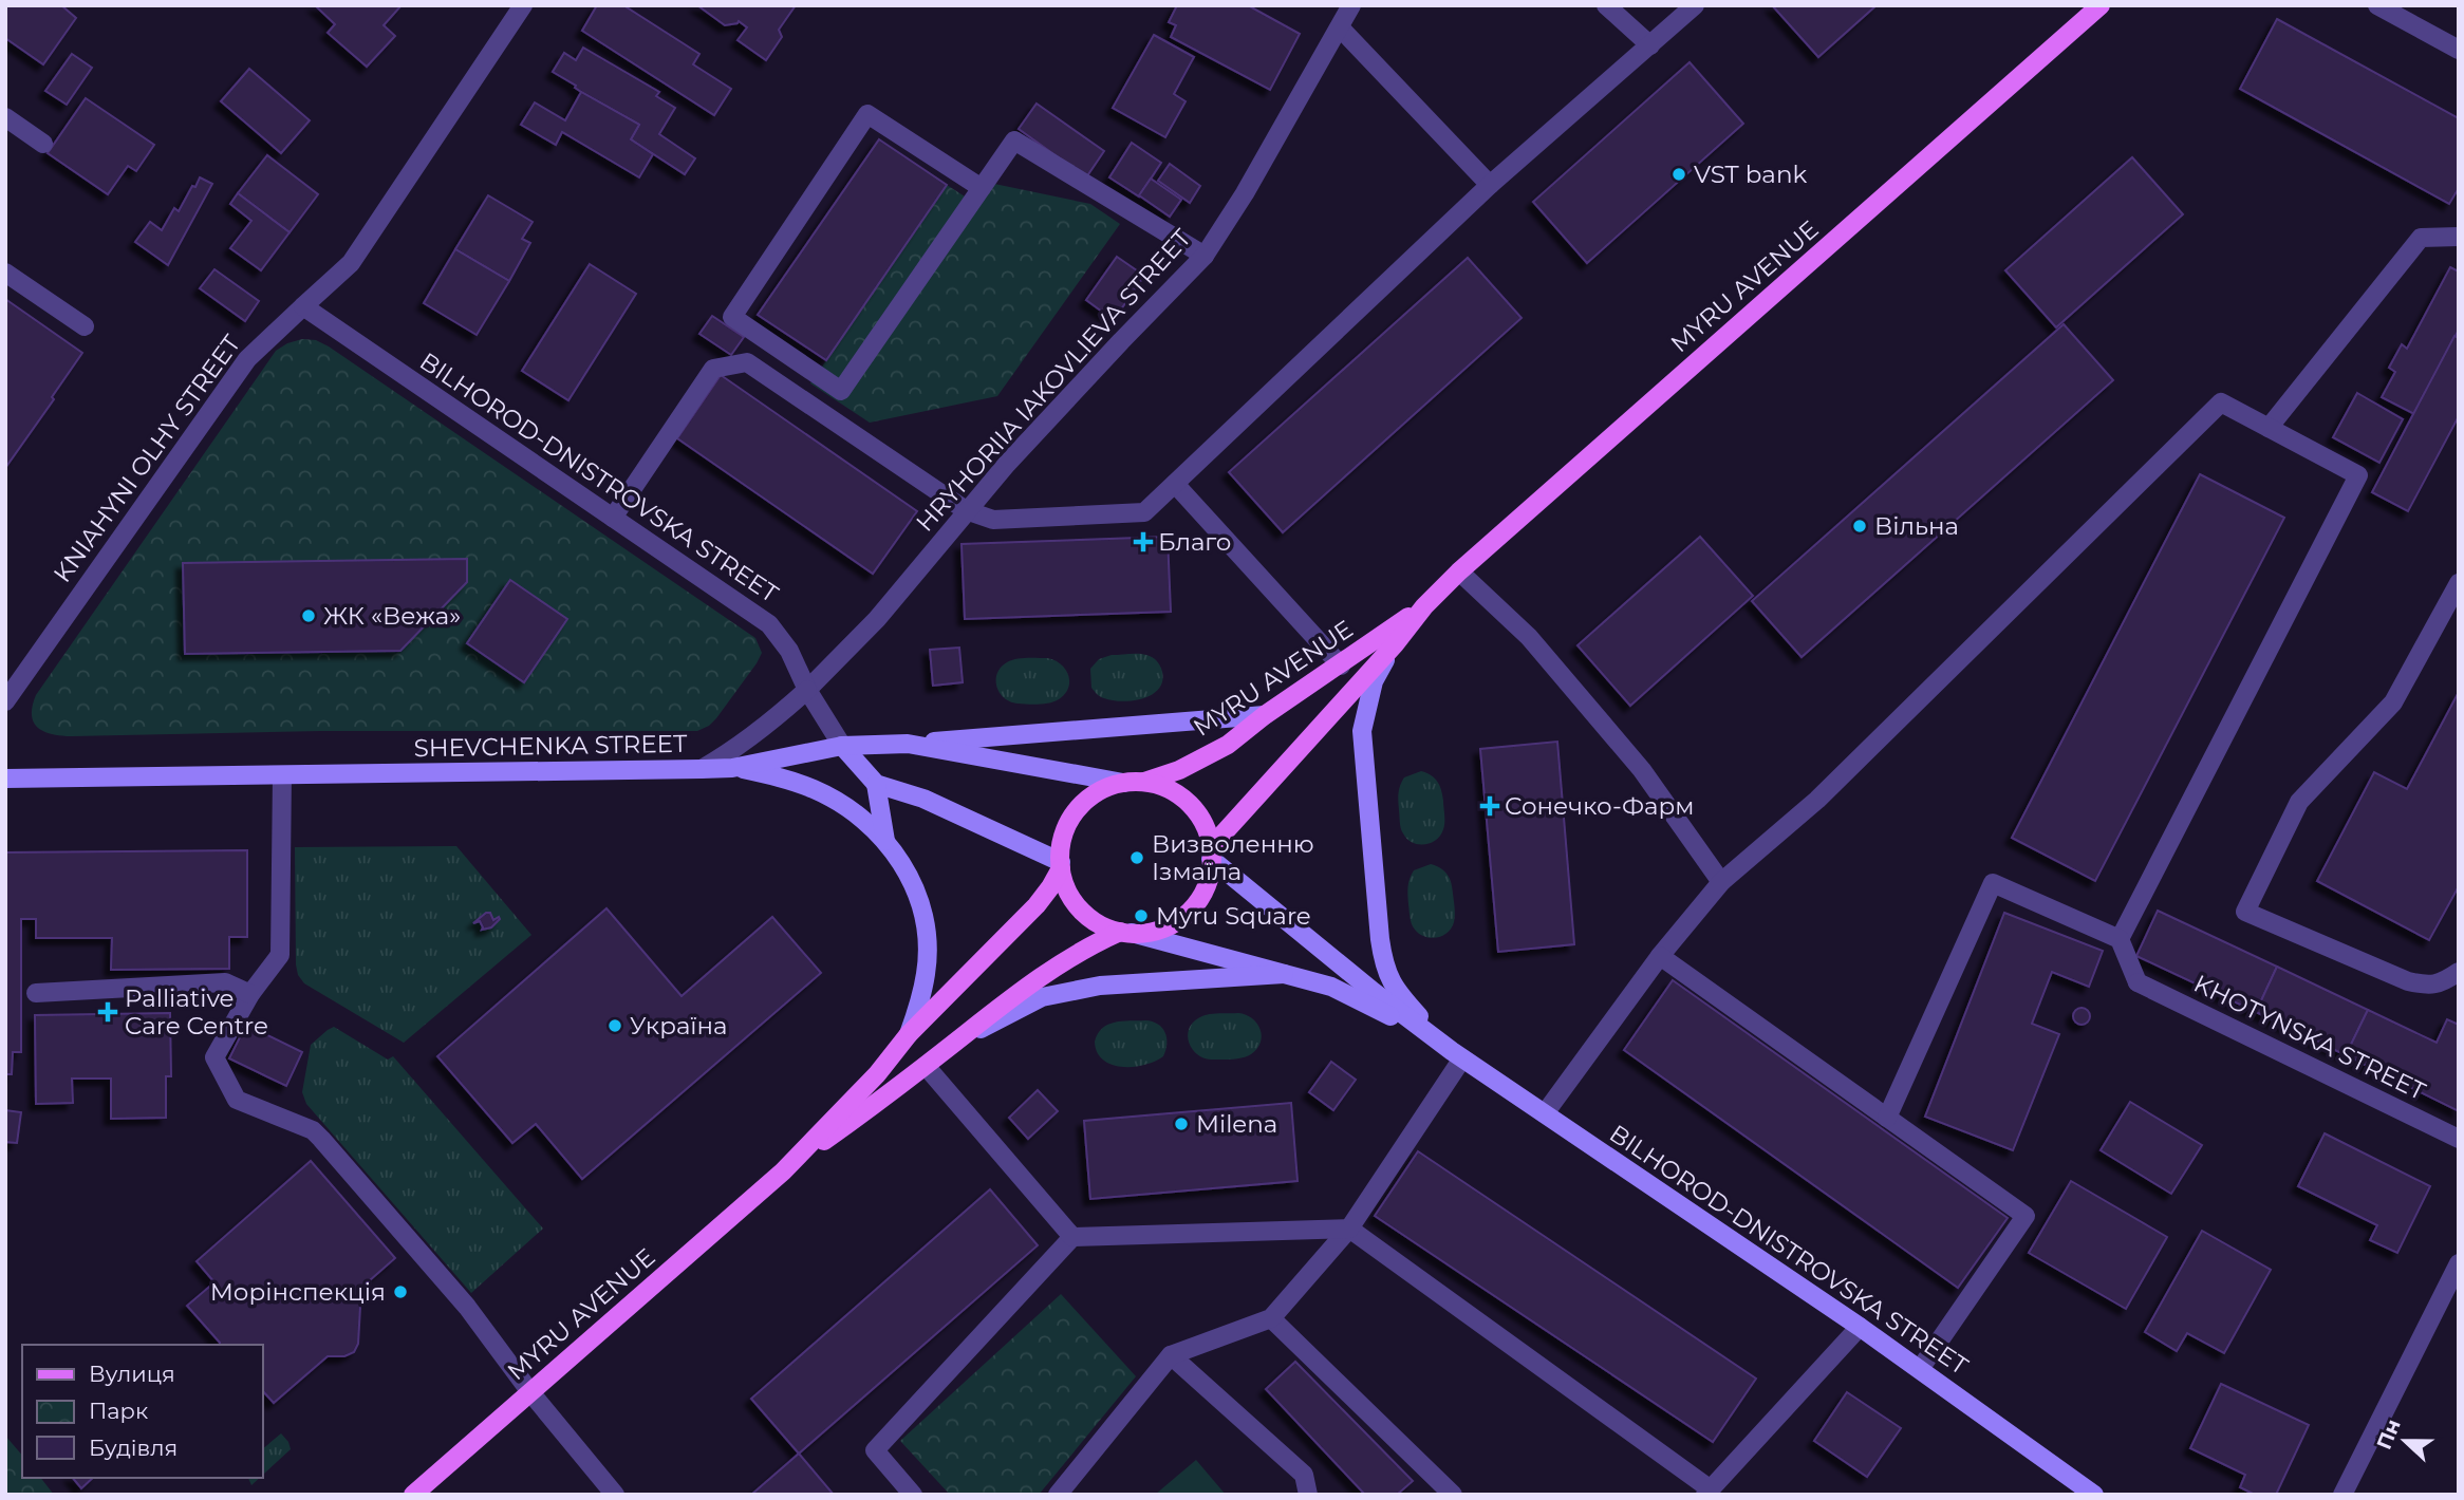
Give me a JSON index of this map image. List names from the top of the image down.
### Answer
{
  "streets": {
    "main road": ["MYRU AVENUE", "BILHOROD-DNISTROVSKA STREET", "SHEVCHENKA STREET"],
    "street": ["HRYHORIIA IAKOVLIEVA STREET", "KNIAHYNI OLHY STREET", "KHOTYNSKA STREET"]
  },
  "crossings": [
    ["MYRU AVENUE", "BILHOROD-DNISTROVSKA STREET"],
    ["HRYHORIIA IAKOVLIEVA STREET", "BILHOROD-DNISTROVSKA STREET"],
    ["HRYHORIIA IAKOVLIEVA STREET", "SHEVCHENKA STREET"],
    ["KNIAHYNI OLHY STREET", "BILHOROD-DNISTROVSKA STREET"],
    ["BILHOROD-DNISTROVSKA STREET", "SHEVCHENKA STREET"]
  ],
  "places": {
    "other": [
      "VST bank",
      "Вільна",
      "ЖК «Вежа»",
      "Визволенню Ізмаїла",
      "Myru Square",
      "Україна",
      "Milena",
      "Морінспекція"
    ],
    "health": ["Благо", "Сонечко-Фарм", "Palliative Care Centre"]
  },
  "legend": ["Вулиця", "Парк", "Будівля"],
  "north": "left"
}
